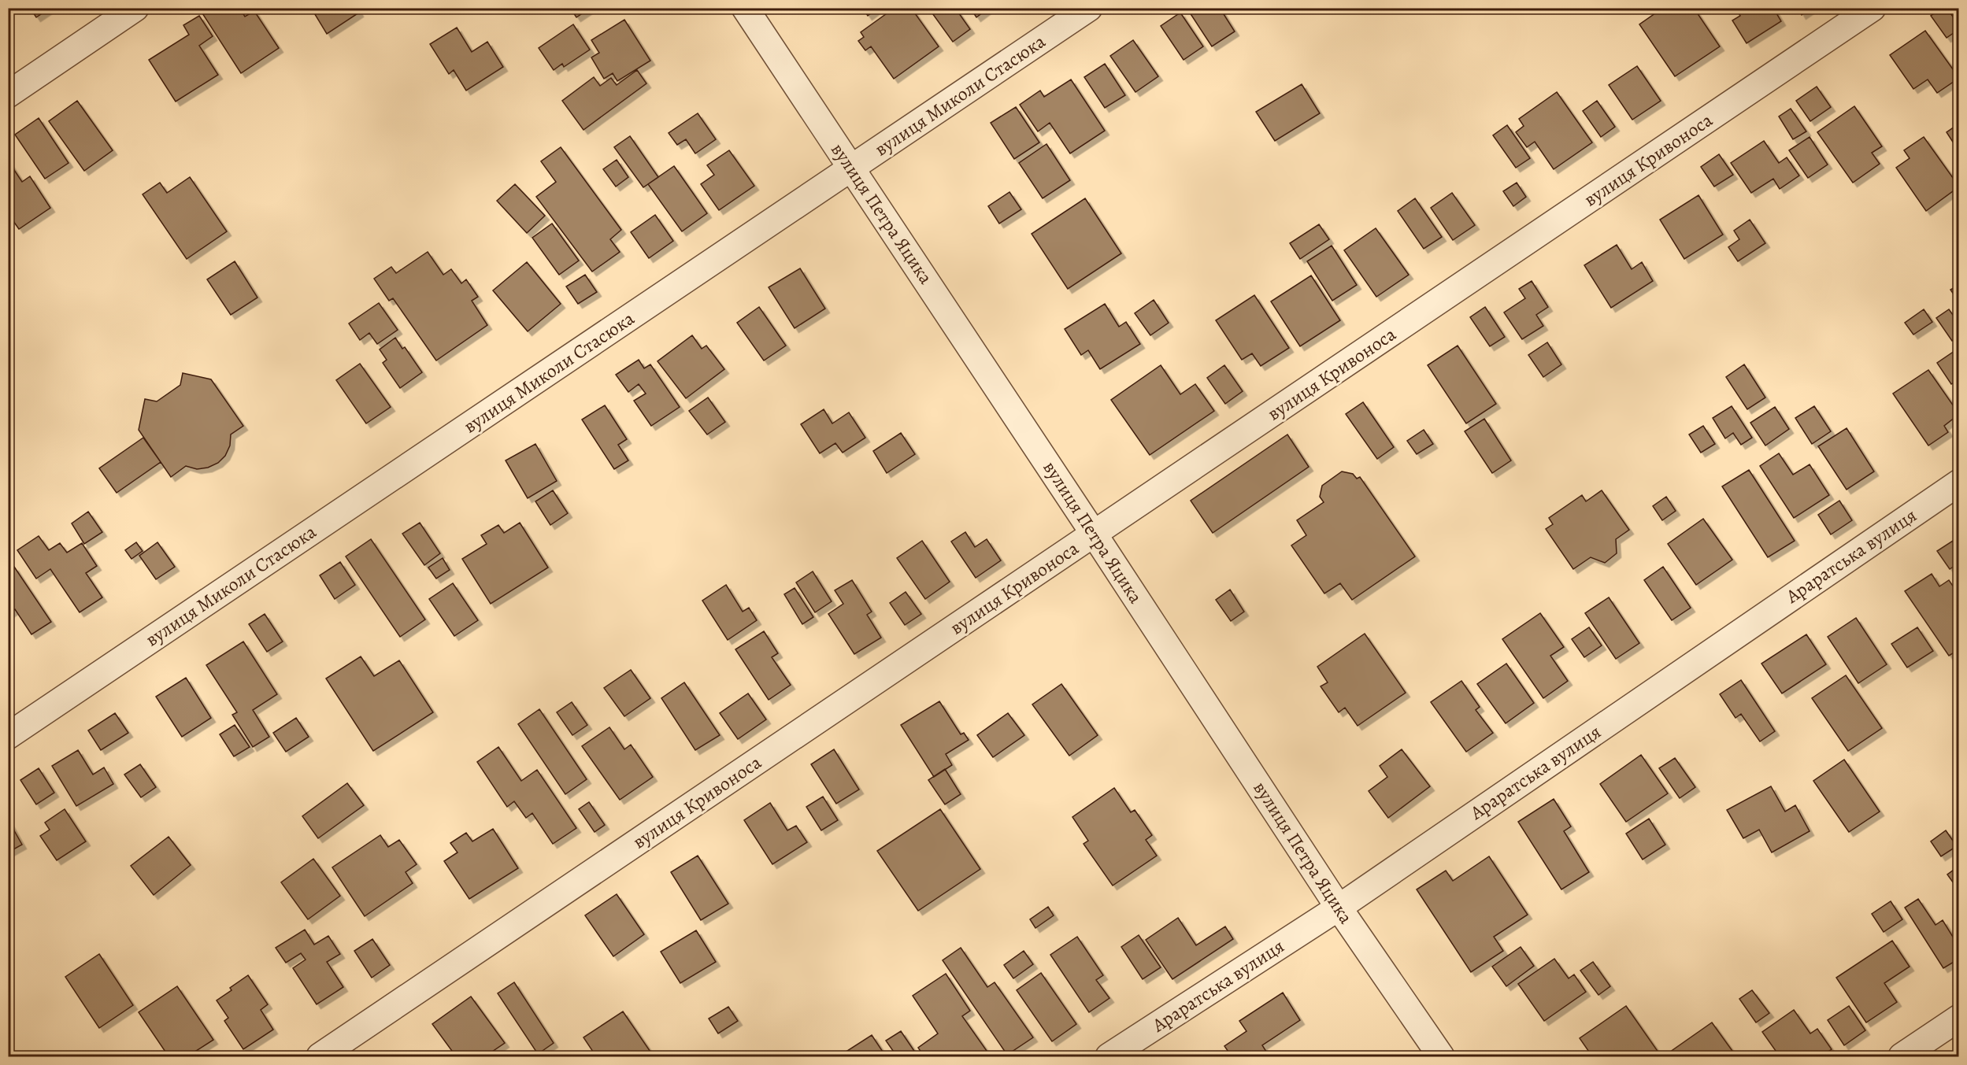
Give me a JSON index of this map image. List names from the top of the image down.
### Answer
{
  "streets": {
    "street": [
      "вулиця Миколи Стасюка",
      "вулиця Кривоноса",
      "вулиця Петра Яцика",
      "Араратська вулиця"
    ]
  },
  "crossings": [
    ["вулиця Миколи Стасюка", "вулиця Петра Яцика"],
    ["вулиця Кривоноса", "вулиця Петра Яцика"],
    ["вулиця Петра Яцика", "Араратська вулиця"]
  ]
}
